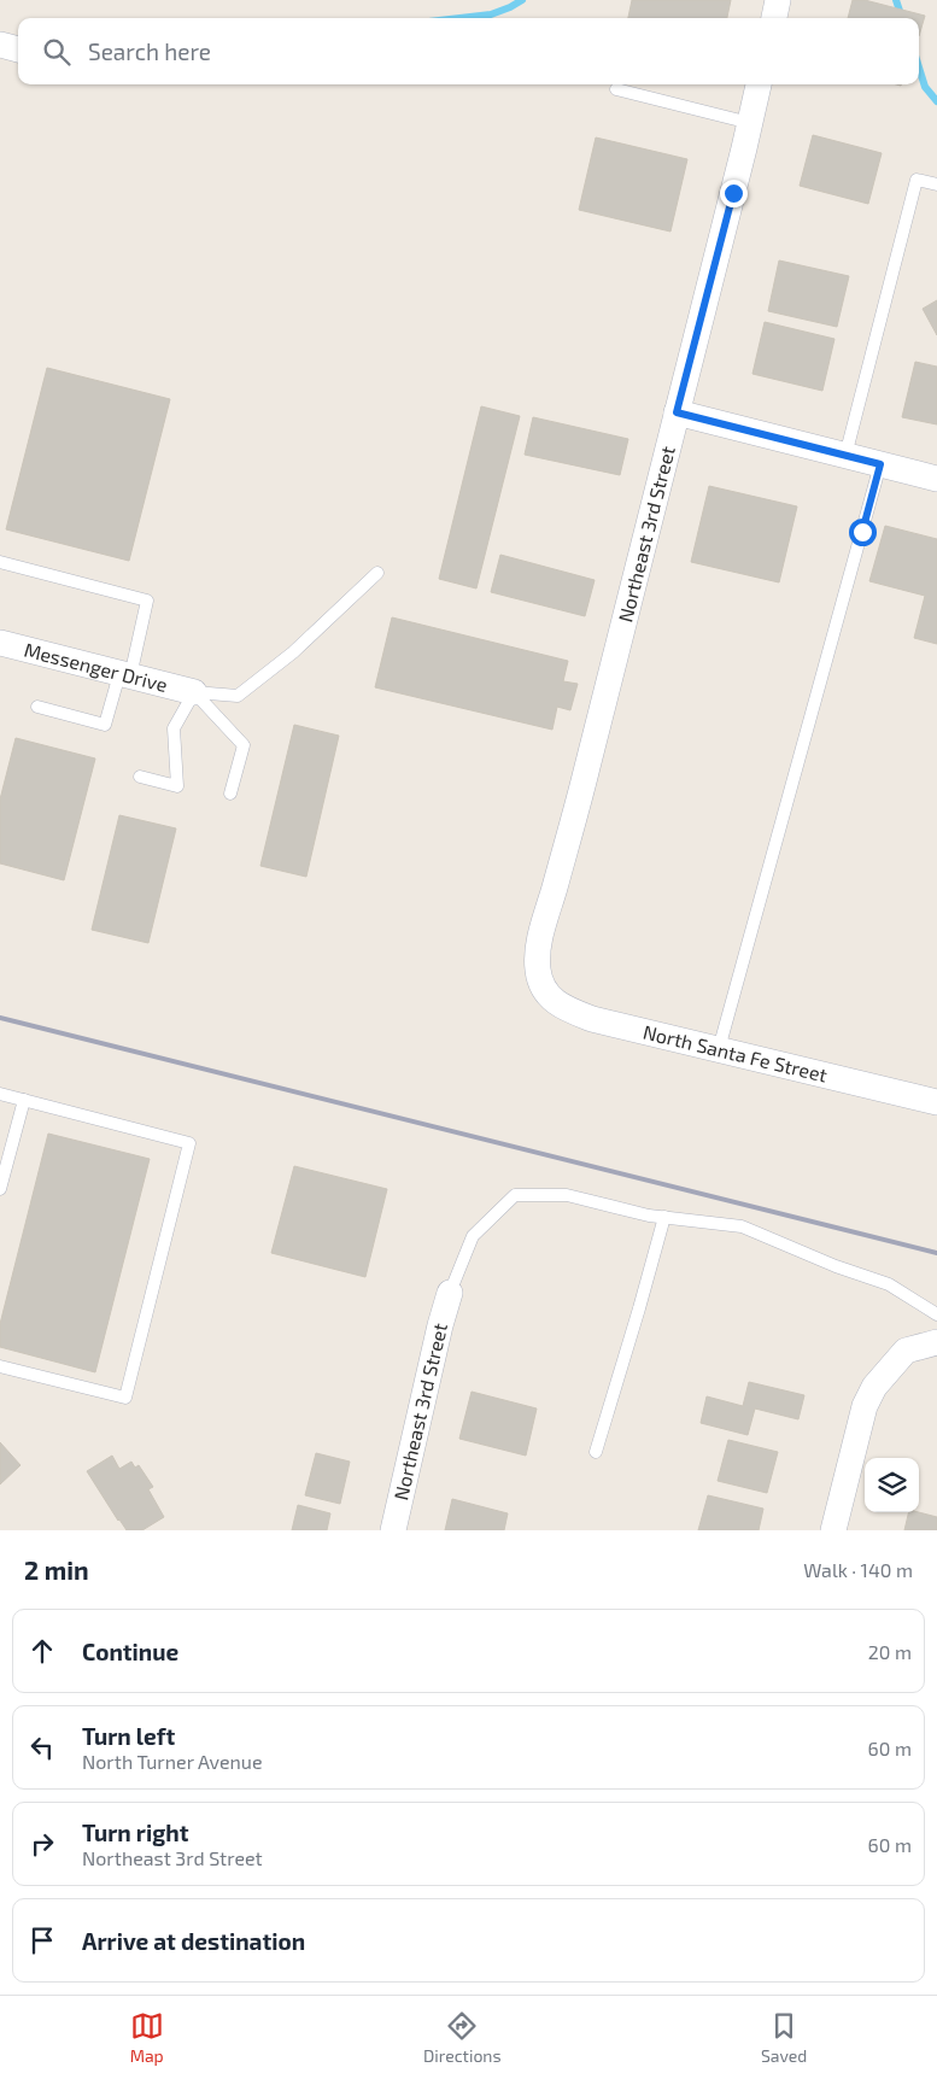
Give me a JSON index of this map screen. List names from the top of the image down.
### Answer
{
  "streets": {
    "street": ["Northeast 3rd Street", "Messenger Drive", "North Santa Fe Street"]
  },
  "crossings": [
    ["Northeast 3rd Street", "North Santa Fe Street"]
  ],
  "page": {
    "search": "Search here",
    "heading": ["2 min", "Walk · 140 m"],
    "list": [
      ["Continue", "20 m"],
      ["Turn left", "North Turner Avenue", "60 m"],
      ["Turn right", "Northeast 3rd Street", "60 m"],
      "Arrive at destination"
    ],
    "nav": ["Map", "Directions", "Saved"]
  }
}
